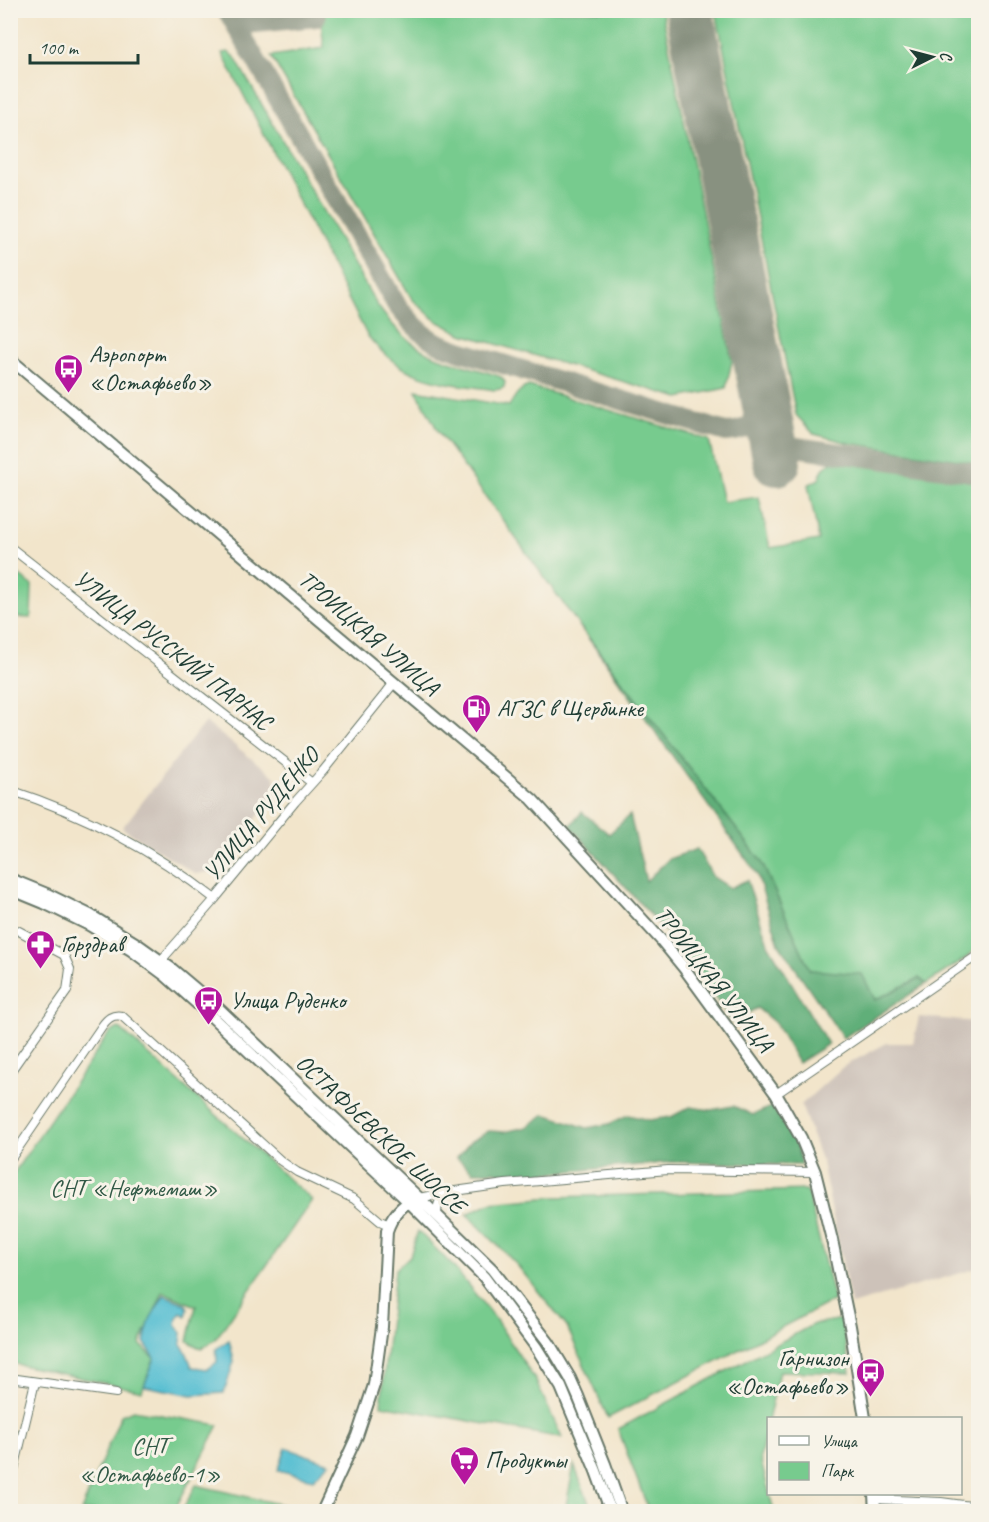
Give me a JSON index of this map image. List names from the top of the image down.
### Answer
{
  "streets": {
    "street": [
      "ТРОИЦКАЯ УЛИЦА",
      "УЛИЦА РУССКИЙ ПАРНАС",
      "УЛИЦА РУДЕНКО",
      "ОСТАФЬЕВСКОЕ ШОССЕ"
    ]
  },
  "crossings": [
    ["ТРОИЦКАЯ УЛИЦА", "УЛИЦА РУДЕНКО"],
    ["УЛИЦА РУССКИЙ ПАРНАС", "УЛИЦА РУДЕНКО"],
    ["УЛИЦА РУДЕНКО", "ОСТАФЬЕВСКОЕ ШОССЕ"]
  ],
  "parks": ["СНТ «Нефтемаш»", "СНТ «Остафьево-1»"],
  "places": {
    "bus stop": ["Аэропорт «Остафьево»", "Улица Руденко", "Гарнизон «Остафьево»"],
    "fuel station": ["АГЗС в Щербинке"],
    "pharmacy": ["Горздрав"],
    "supermarket": ["Продукты"]
  },
  "legend": ["Улица", "Парк"],
  "scale_bar": "100 m",
  "north": "right"
}
